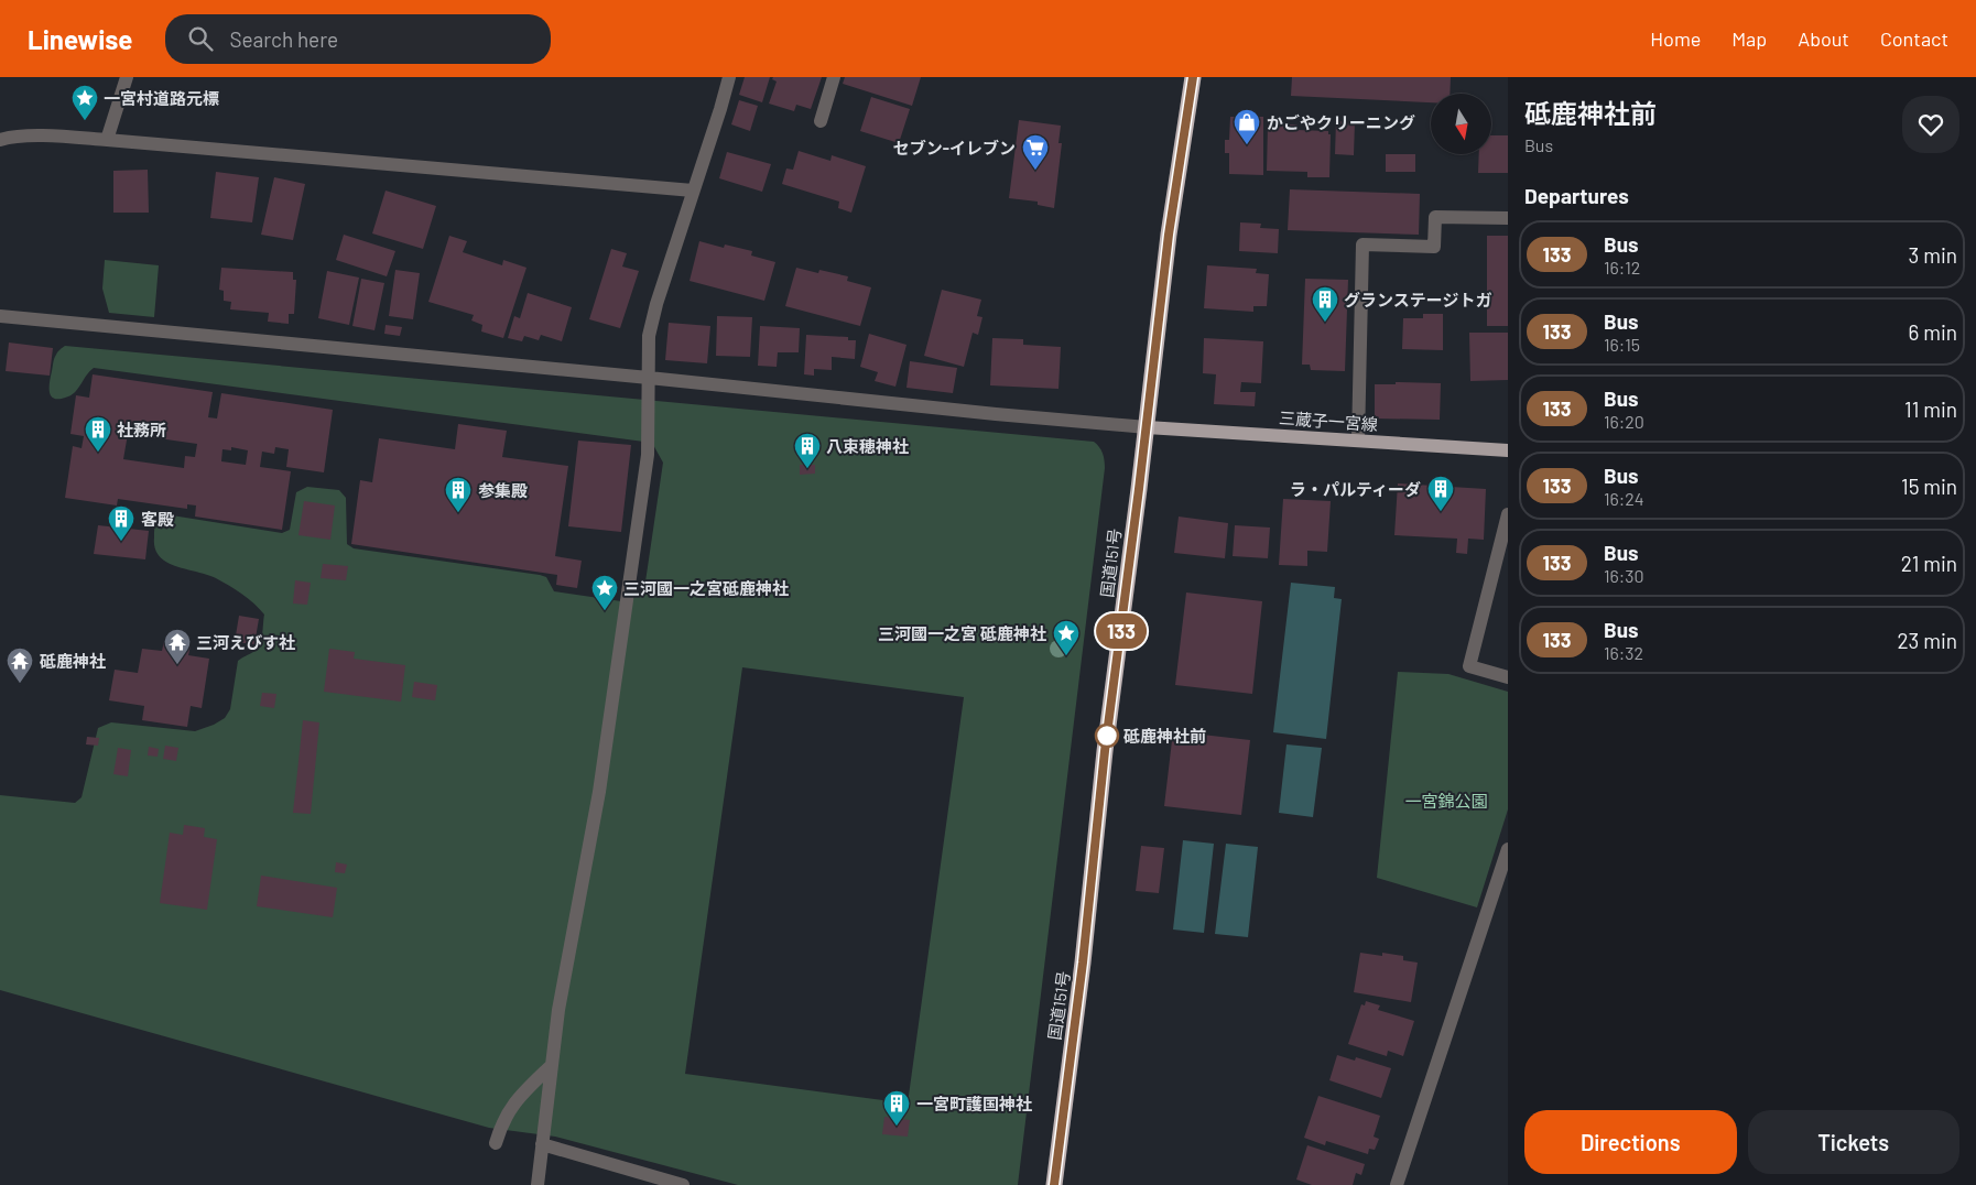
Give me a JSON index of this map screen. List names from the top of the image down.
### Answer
{
  "streets": {
    "highway": ["国道151号"],
    "main road": ["三蔵子一宮線"]
  },
  "crossings": [
    ["三蔵子一宮線", "国道151号"]
  ],
  "parks": ["一宮錦公園"],
  "places": {
    "place": ["一宮村道路元標", "三河國一之宮砥鹿神社", "三河國一之宮 砥鹿神社"],
    "shop": ["かごやクリーニング"],
    "supermarket": ["セブン-イレブン"],
    "building": [
      "グランステージトガ",
      "社務所",
      "八束穂神社",
      "ラ・パルティーダ",
      "参集殿",
      "客殿",
      "一宮町護国神社"
    ],
    "temple": ["三河えびす社", "砥鹿神社"],
    "other": ["砥鹿神社前"]
  },
  "lines": ["bus line 133"],
  "north": "bottom",
  "page": {
    "header": "Linewise",
    "search": "Search here",
    "nav": [
      "Home",
      "Map",
      "About",
      "Contact"
    ],
    "on_map": "133",
    "heading": [
      ["砥鹿神社前", "Bus"],
      "Departures"
    ],
    "list": [
      {
        "mark": "133",
        "name": "Bus",
        "note": "16:12",
        "value": "3 min"
      },
      {
        "mark": "133",
        "name": "Bus",
        "note": "16:15",
        "value": "6 min"
      },
      {
        "mark": "133",
        "name": "Bus",
        "note": "16:20",
        "value": "11 min"
      },
      {
        "mark": "133",
        "name": "Bus",
        "note": "16:24",
        "value": "15 min"
      },
      {
        "mark": "133",
        "name": "Bus",
        "note": "16:30",
        "value": "21 min"
      },
      {
        "mark": "133",
        "name": "Bus",
        "note": "16:32",
        "value": "23 min"
      }
    ],
    "buttons": ["Directions", "Tickets"]
  }
}
